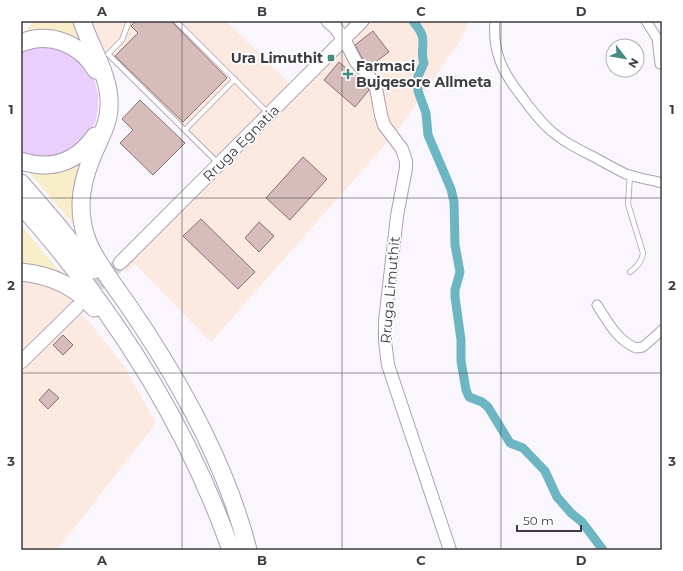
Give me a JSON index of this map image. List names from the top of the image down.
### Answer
{
  "streets": {
    "main road": ["Rruga Egnatia"],
    "street": ["Rruga Limuthit"]
  },
  "crossings": [
    ["Rruga Egnatia", "Rruga Limuthit"]
  ],
  "places": {
    "transit": ["Ura Limuthit"],
    "health": ["Farmaci Bujqesore Allmeta"]
  },
  "scale_bar": "50 m",
  "north": "bottom right",
  "grid": {
    "columns": [
      "A",
      "B",
      "C",
      "D"
    ],
    "rows": ["1", "2", "3"]
  }
}
